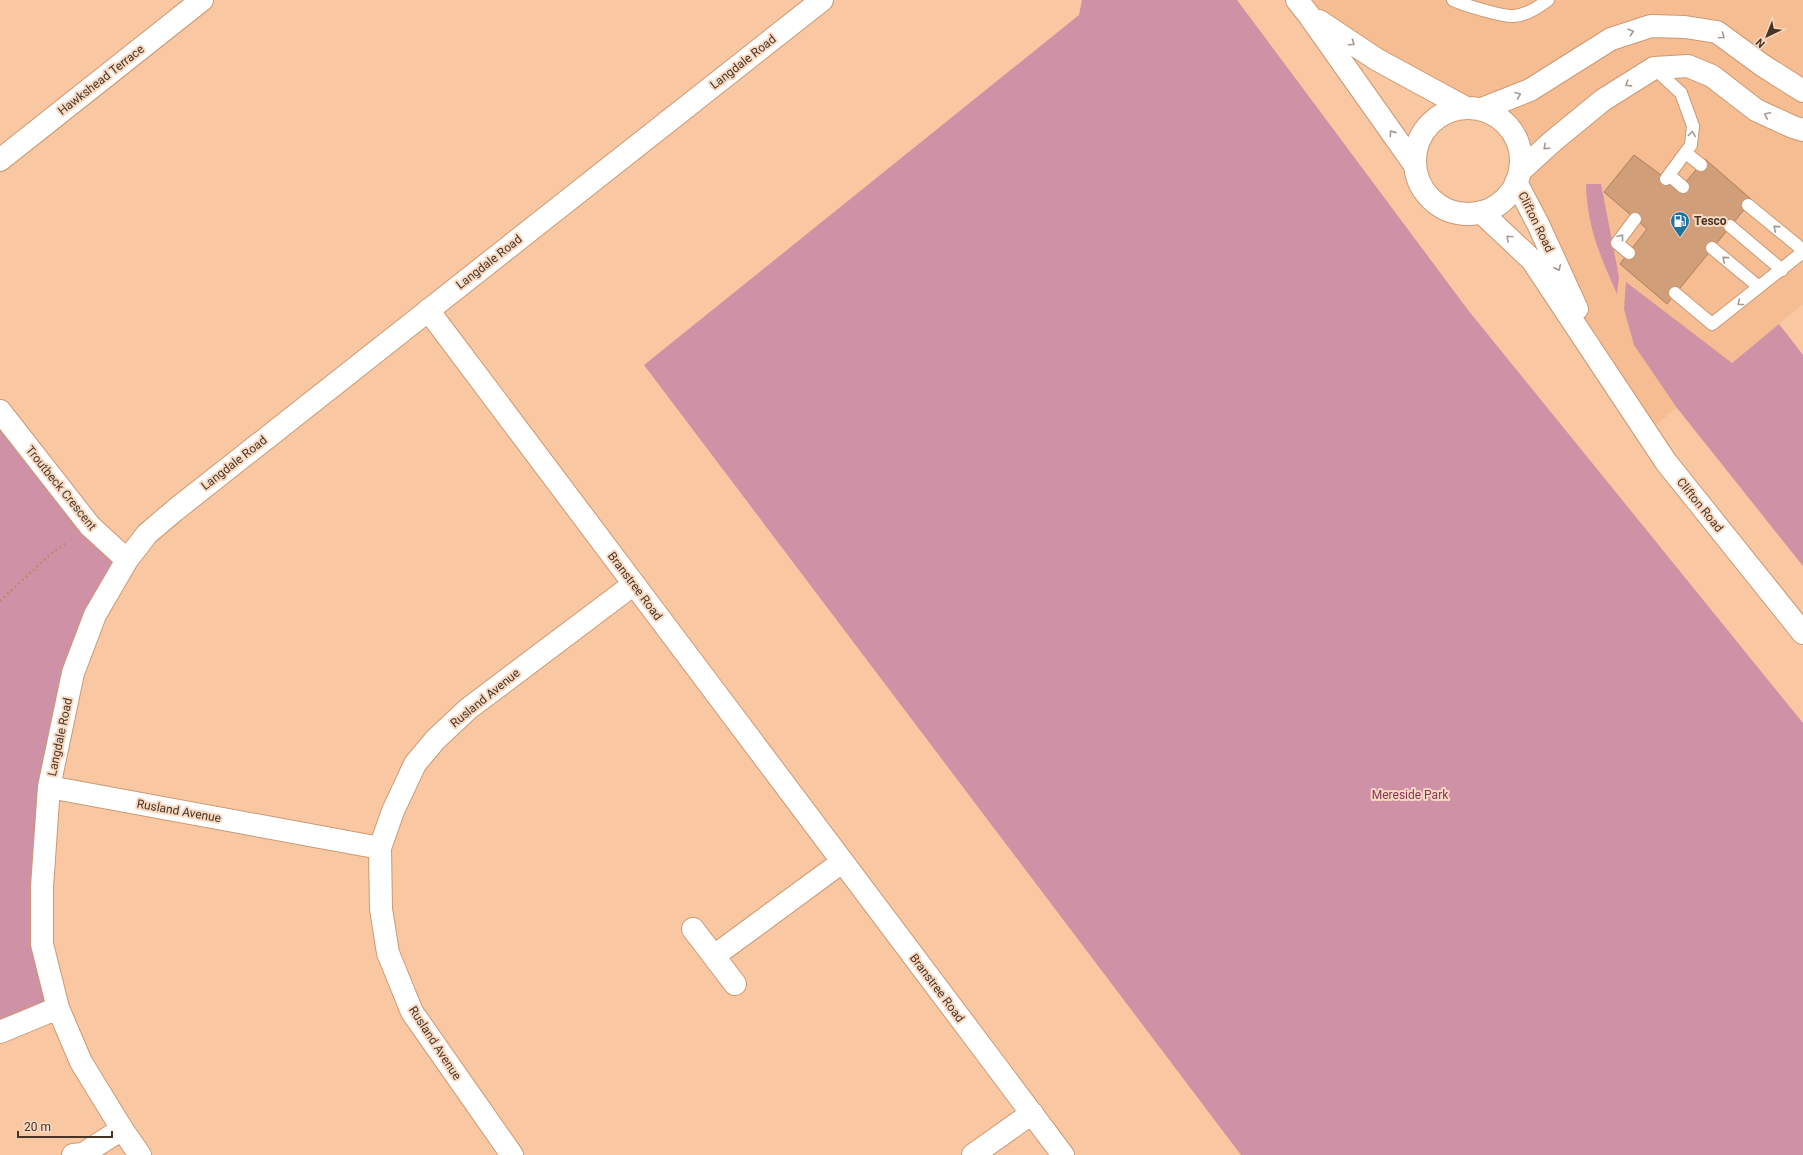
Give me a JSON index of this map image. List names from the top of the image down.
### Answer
{
  "streets": {
    "street": [
      "Langdale Road",
      "Hawkshead Terrace",
      "Clifton Road",
      "Troutbeck Crescent",
      "Branstree Road",
      "Rusland Avenue"
    ]
  },
  "crossings": [
    ["Langdale Road", "Troutbeck Crescent"],
    ["Langdale Road", "Branstree Road"],
    ["Langdale Road", "Rusland Avenue"],
    ["Branstree Road", "Rusland Avenue"]
  ],
  "parks": ["Mereside Park"],
  "places": {
    "fuel station": ["Tesco"]
  },
  "scale_bar": "20 m",
  "north": "bottom left"
}
